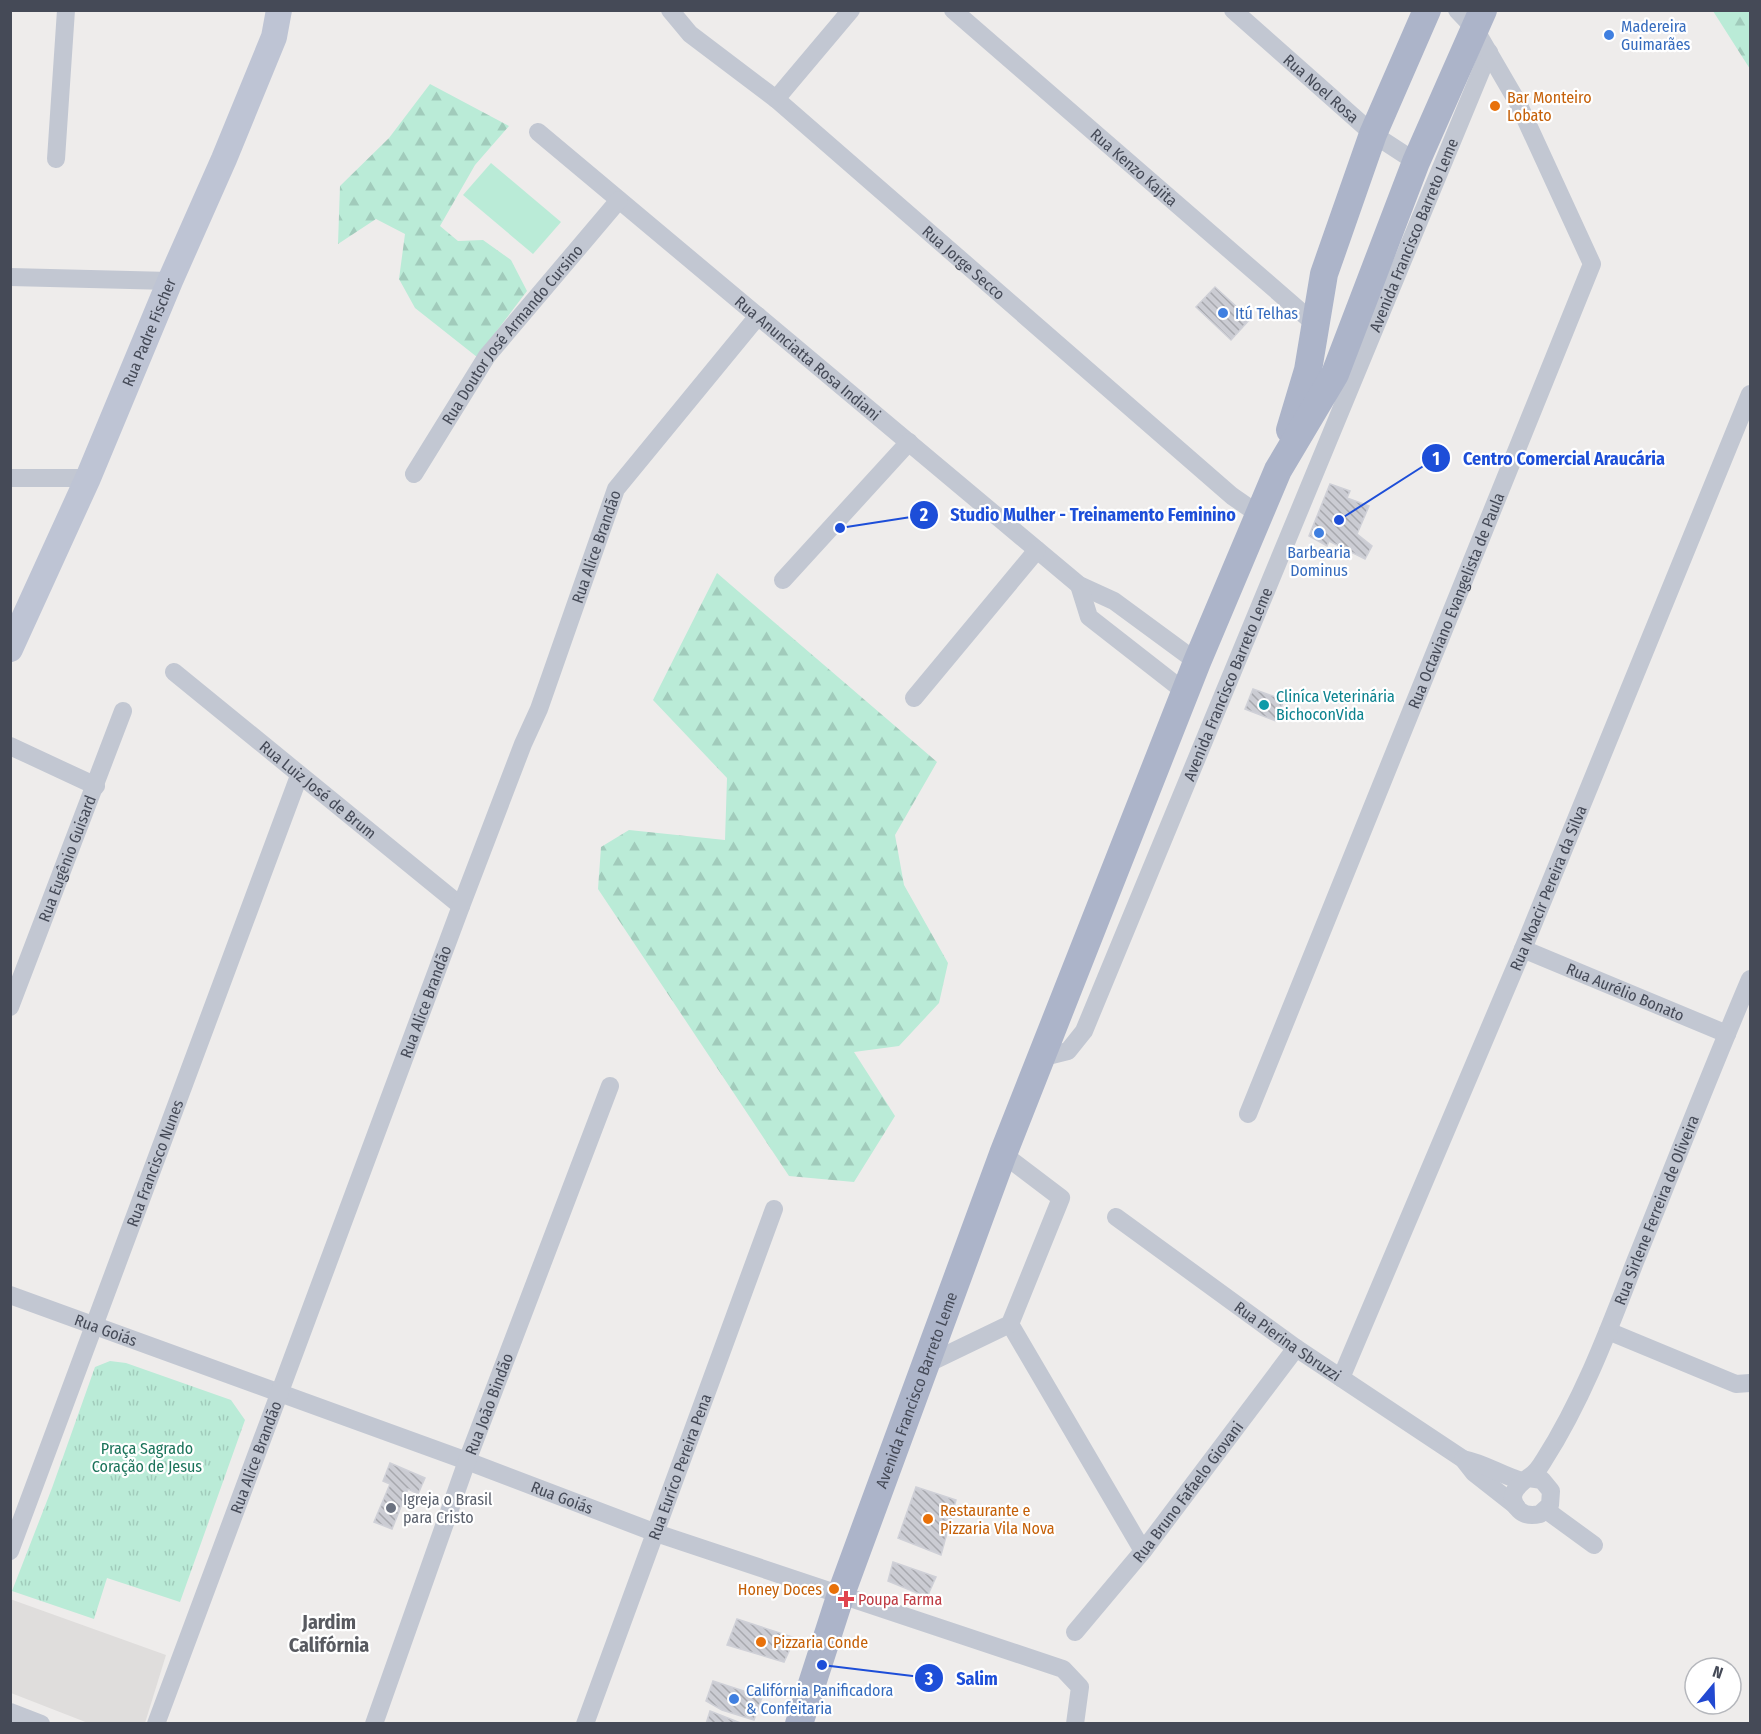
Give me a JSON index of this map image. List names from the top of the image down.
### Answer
{
  "streets": {
    "main road": ["Avenida Francisco Barreto Leme", "Rua Padre Fischer"],
    "street": [
      "Rua Noel Rosa",
      "Rua Kenzo Kajita",
      "Rua Jorge Secco",
      "Rua Doutor José Armando Cursino",
      "Rua Anunciatta Rosa Indiani",
      "Rua Alice Brandão",
      "Rua Octaviano Evangelista de Paula",
      "Rua Luiz José de Brum",
      "Rua Eugênio Guisard",
      "Rua Moacir Pereira da Silva",
      "Rua Aurélio Bonato",
      "Rua Francisco Nunes",
      "Rua Sirlene Ferreira de Oliveira",
      "Rua Goiás",
      "Rua Pierina Sbruzzi",
      "Rua João Bindão",
      "Rua Euríco Pereira Pena",
      "Rua Bruno Fafaelo Giovani"
    ]
  },
  "crossings": [
    ["Rua Noel Rosa", "Avenida Francisco Barreto Leme"],
    ["Rua Kenzo Kajita", "Avenida Francisco Barreto Leme"],
    ["Avenida Francisco Barreto Leme", "Rua Jorge Secco"],
    ["Avenida Francisco Barreto Leme", "Rua Anunciatta Rosa Indiani"],
    ["Avenida Francisco Barreto Leme", "Rua Octaviano Evangelista de Paula"],
    ["Avenida Francisco Barreto Leme", "Rua Goiás"],
    ["Rua Doutor José Armando Cursino", "Rua Anunciatta Rosa Indiani"],
    ["Rua Anunciatta Rosa Indiani", "Rua Alice Brandão"],
    ["Rua Alice Brandão", "Rua Luiz José de Brum"],
    ["Rua Alice Brandão", "Rua Goiás"],
    ["Rua Luiz José de Brum", "Rua Francisco Nunes"],
    ["Rua Moacir Pereira da Silva", "Rua Aurélio Bonato"],
    ["Rua Moacir Pereira da Silva", "Rua Pierina Sbruzzi"],
    ["Rua Aurélio Bonato", "Rua Sirlene Ferreira de Oliveira"],
    ["Rua Francisco Nunes", "Rua Goiás"],
    ["Rua Sirlene Ferreira de Oliveira", "Rua Pierina Sbruzzi"],
    ["Rua Goiás", "Rua João Bindão"],
    ["Rua Goiás", "Rua Euríco Pereira Pena"],
    ["Rua Pierina Sbruzzi", "Rua Bruno Fafaelo Giovani"]
  ],
  "districts": ["Jardim Califórnia"],
  "parks": ["Praça Sagrado Coração de Jesus"],
  "places": {
    "other": [
      "Madereira Guimarães",
      "Bar Monteiro Lobato",
      "Itú Telhas",
      "Centro Comercial Araucária",
      "Studio Mulher - Treinamento Feminino",
      "Barbearia Dominus",
      "Cliníca Veterinária BichoconVida",
      "Igreja o Brasil para Cristo",
      "Restaurante e Pizzaria Vila Nova",
      "Honey Doces",
      "Pizzaria Conde",
      "Salim",
      "Califórnia Panificadora & Confeitaria"
    ],
    "health": ["Poupa Farma"]
  },
  "north": "top"
}
